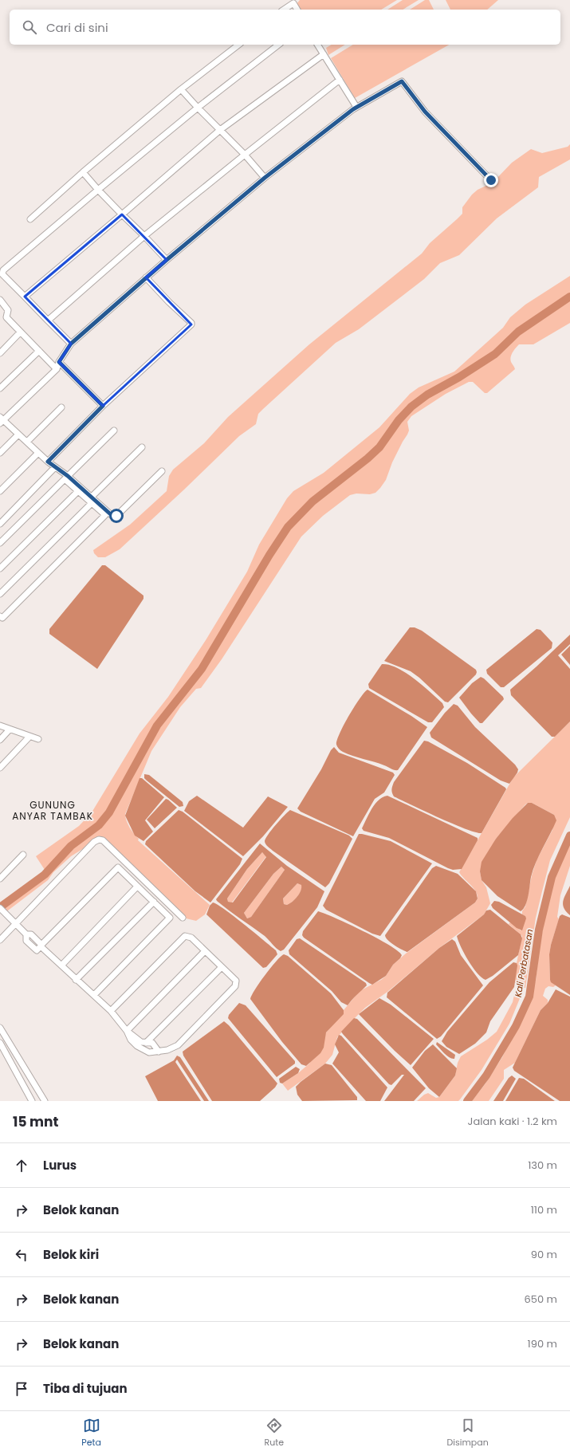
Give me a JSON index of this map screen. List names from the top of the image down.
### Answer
{
  "districts": ["GUNUNG ANYAR TAMBAK"],
  "water": ["Kali Perbatasan"],
  "page": {
    "search": "Cari di sini",
    "heading": ["15 mnt", "Jalan kaki · 1.2 km"],
    "list": [
      ["Lurus", "130 m"],
      ["Belok kanan", "110 m"],
      ["Belok kiri", "90 m"],
      ["Belok kanan", "650 m"],
      ["Belok kanan", "190 m"],
      "Tiba di tujuan"
    ],
    "nav": ["Peta", "Rute", "Disimpan"]
  }
}
